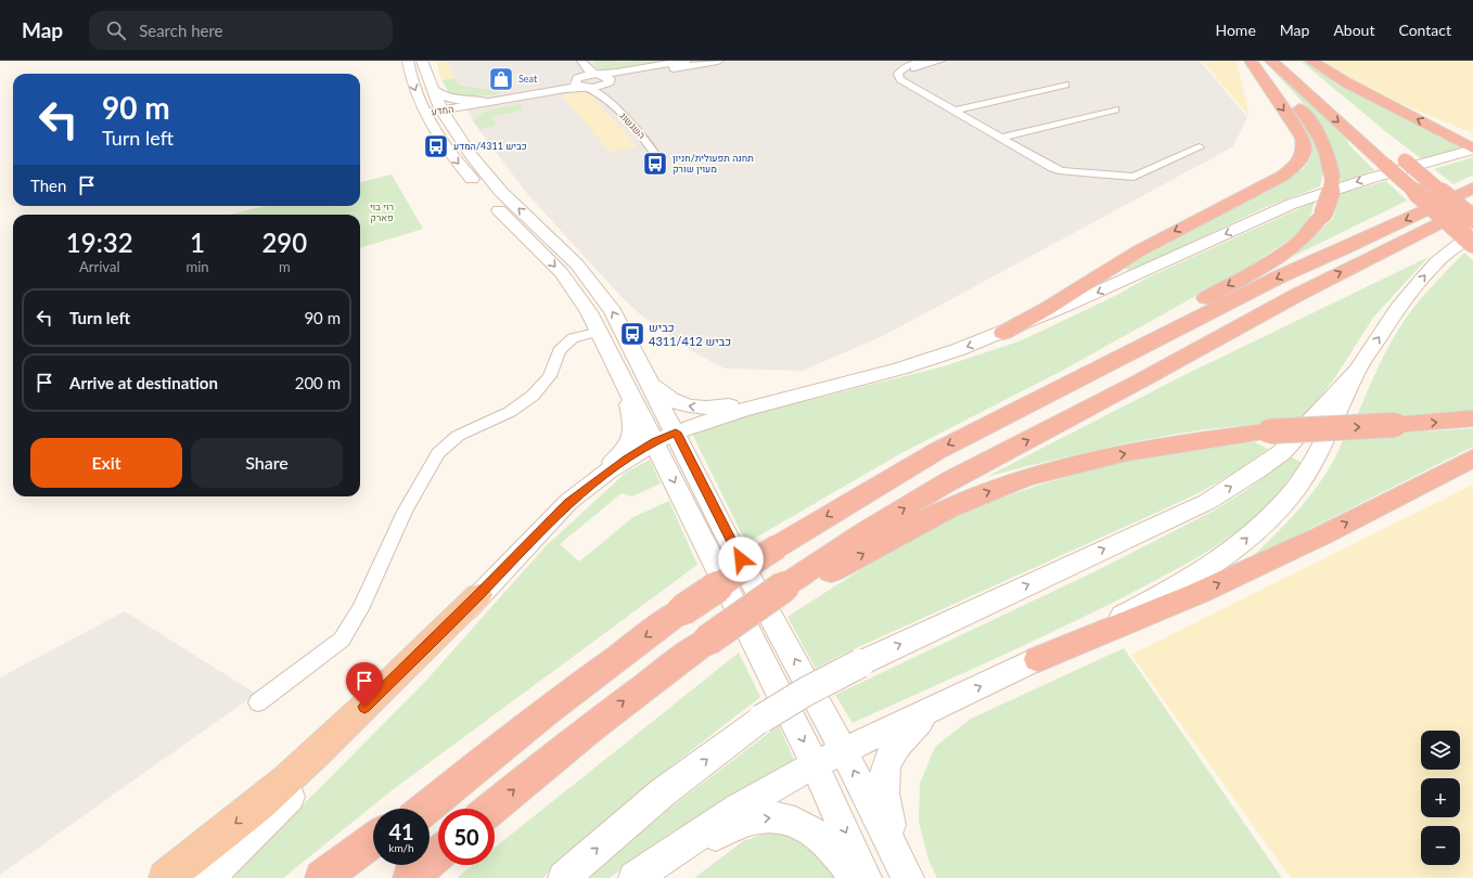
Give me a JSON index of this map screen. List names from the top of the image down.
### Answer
{
  "streets": {
    "street": ["המדע", "השגשוג"]
  },
  "parks": ["רוי בוי פארק"],
  "places": {
    "shop": ["Seat"],
    "bus stop": ["כביש 4311/המדע", "תחנה תפעולית/חניון מעוין שורק", "כביש 4311/כביש 412"]
  },
  "page": {
    "header": "Map",
    "search": "Search here",
    "nav": [
      "Home",
      "Map",
      "About",
      "Contact"
    ],
    "turn": ["90 m", "Turn left"],
    "then": "Then",
    "eta": [
      "19:32",
      "Arrival",
      "1",
      "min",
      "290",
      "m"
    ],
    "list": [
      {
        "name": "Turn left",
        "value": "90 m"
      },
      {
        "name": "Arrive at destination",
        "value": "200 m"
      }
    ],
    "buttons": ["Exit", "Share"],
    "map_buttons": ["+", "−"],
    "speed": "41 km/h",
    "limit": "50"
  }
}
